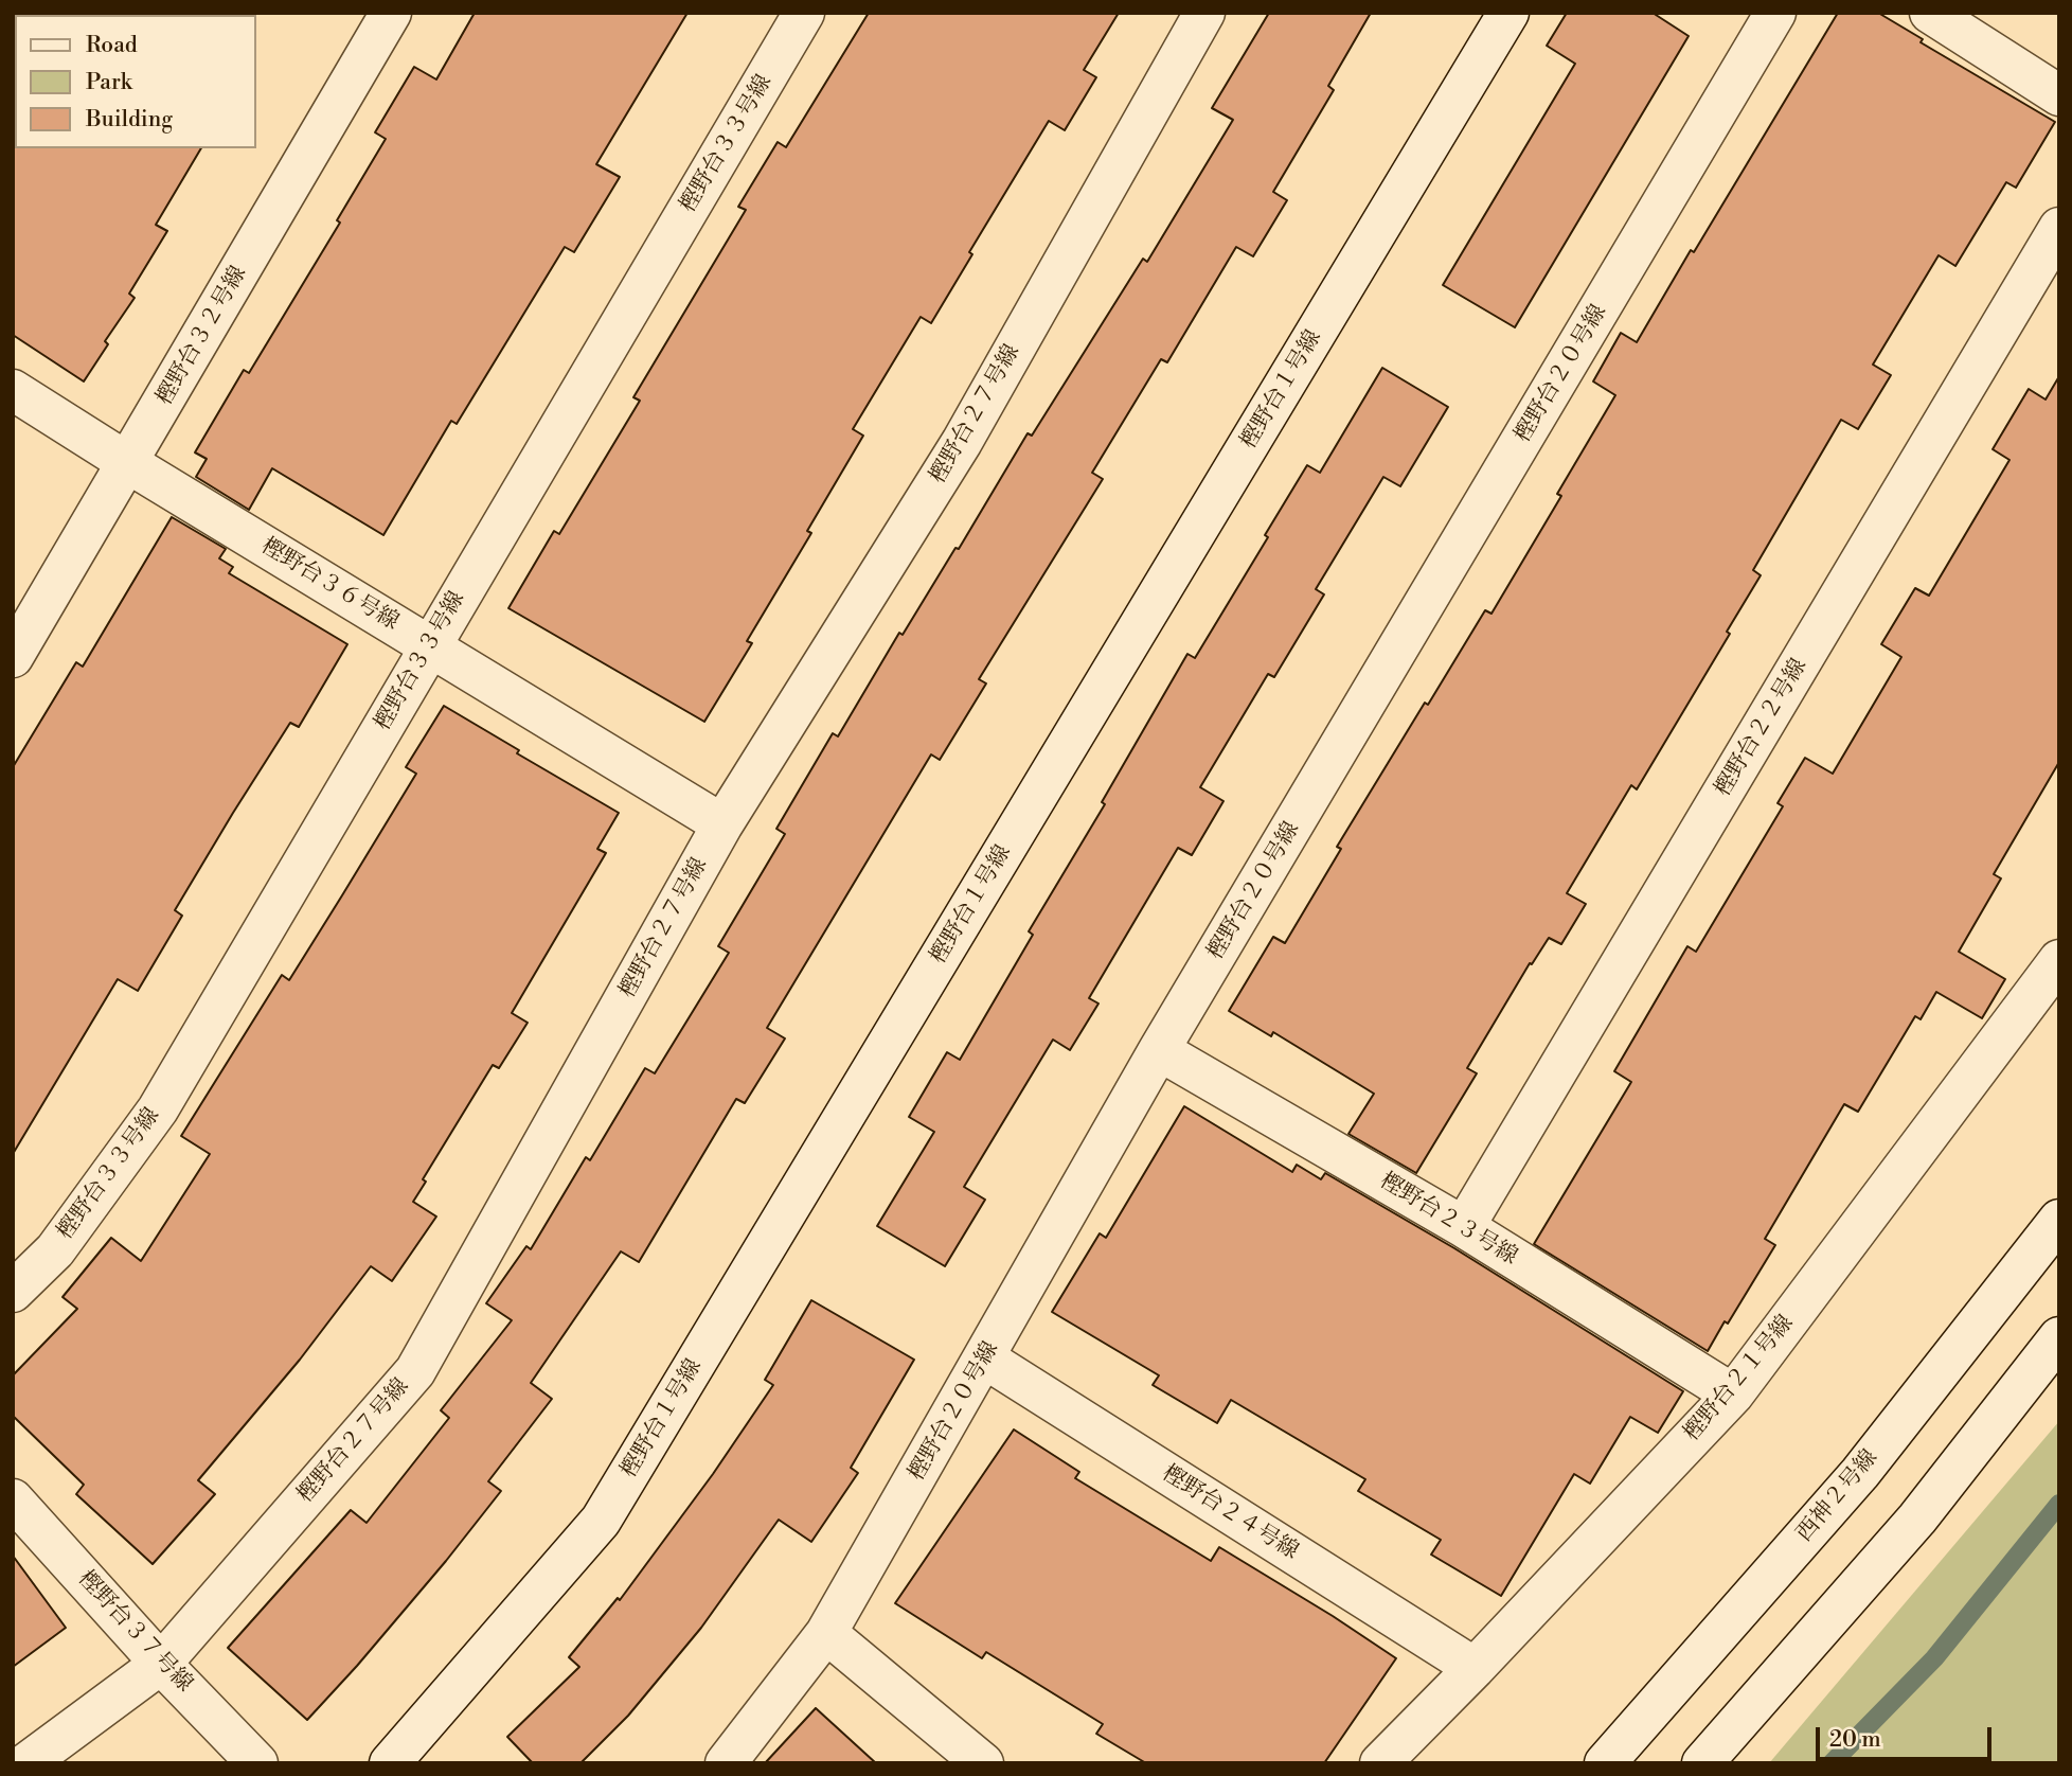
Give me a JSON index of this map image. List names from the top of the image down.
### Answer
{
  "streets": {
    "street": [
      "樫野台３３号線",
      "樫野台３２号線",
      "樫野台２０号線",
      "樫野台１号線",
      "樫野台２７号線",
      "樫野台３６号線",
      "樫野台２２号線",
      "樫野台２３号線",
      "樫野台２１号線",
      "西神２号線",
      "樫野台２４号線",
      "樫野台３７号線"
    ]
  },
  "crossings": [
    ["樫野台３３号線", "樫野台３６号線"],
    ["樫野台３２号線", "樫野台３６号線"],
    ["樫野台２０号線", "樫野台２３号線"],
    ["樫野台２０号線", "樫野台２４号線"],
    ["樫野台２７号線", "樫野台３６号線"],
    ["樫野台２７号線", "樫野台３７号線"],
    ["樫野台２２号線", "樫野台２３号線"],
    ["樫野台２３号線", "樫野台２１号線"],
    ["樫野台２１号線", "樫野台２４号線"]
  ],
  "legend": ["Road", "Park", "Building"],
  "scale_bar": "20 m"
}
